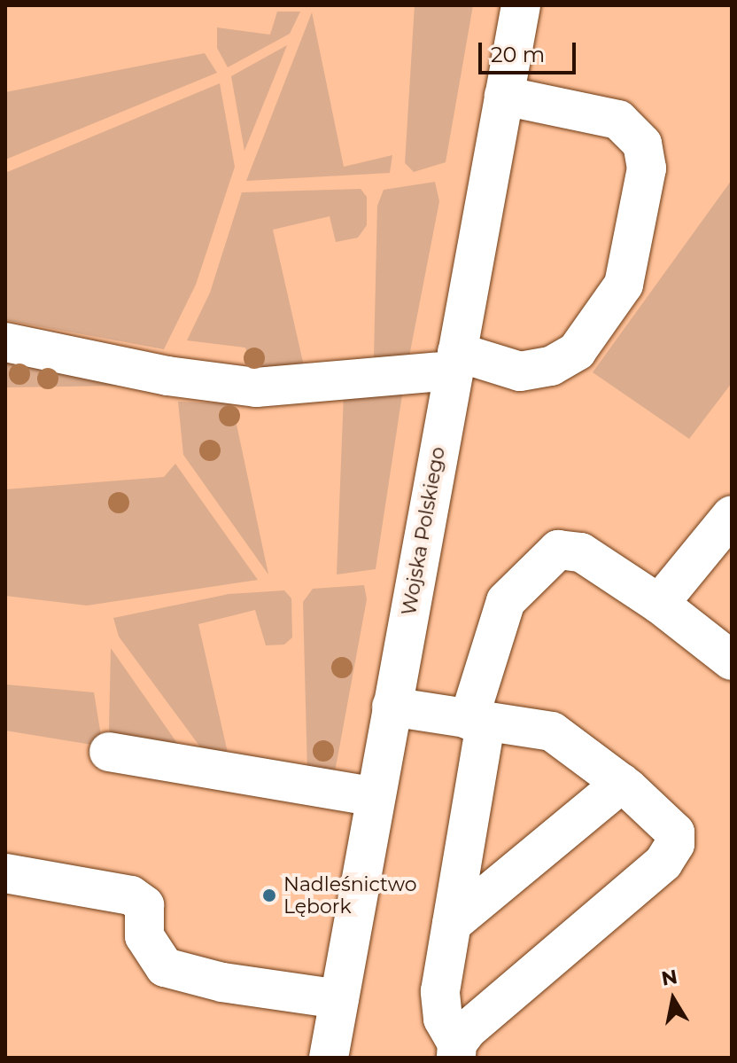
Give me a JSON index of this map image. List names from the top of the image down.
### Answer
{
  "streets": {
    "street": ["Wojska Polskiego"]
  },
  "places": ["Nadleśnictwo Lębork"],
  "scale_bar": "20 m",
  "north": "top"
}
